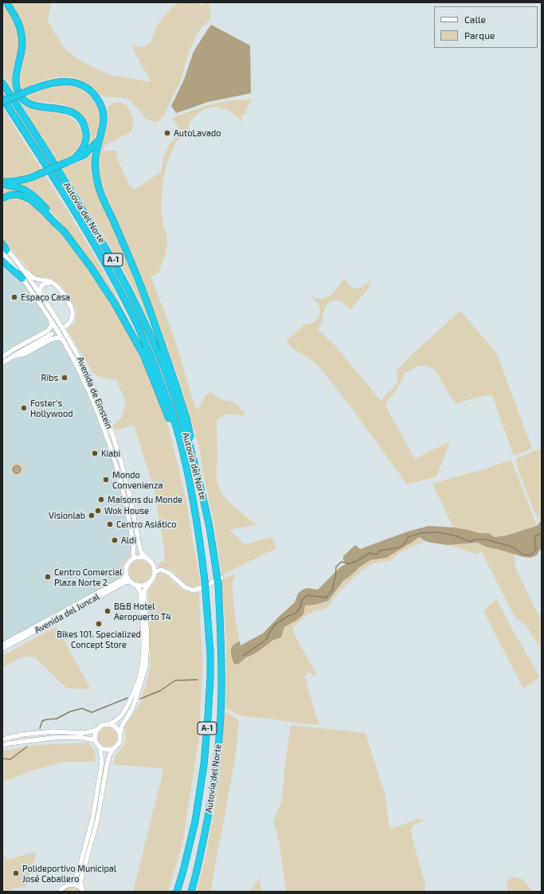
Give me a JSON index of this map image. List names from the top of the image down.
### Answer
{
  "streets": {
    "highway": ["Autovía del Norte", "A-1"],
    "street": ["Avenida de Einstein", "Avenida del Juncal"]
  },
  "crossings": [
    ["Avenida de Einstein", "Avenida del Juncal"]
  ],
  "places": [
    "AutoLavado",
    "Espaço Casa",
    "Ribs",
    "Foster's Hollywood",
    "Kiabi",
    "Mondo Convenienza",
    "Maisons du Monde",
    "Wok House",
    "Visionlab",
    "Centro Asiático",
    "Aldi",
    "Centro Comercial Plaza Norte 2",
    "B&B Hotel Aeropuerto T4",
    "Bikes 101. Specialized Concept Store",
    "Polideportivo Municipal José Caballero"
  ],
  "legend": ["Calle", "Parque"]
}
